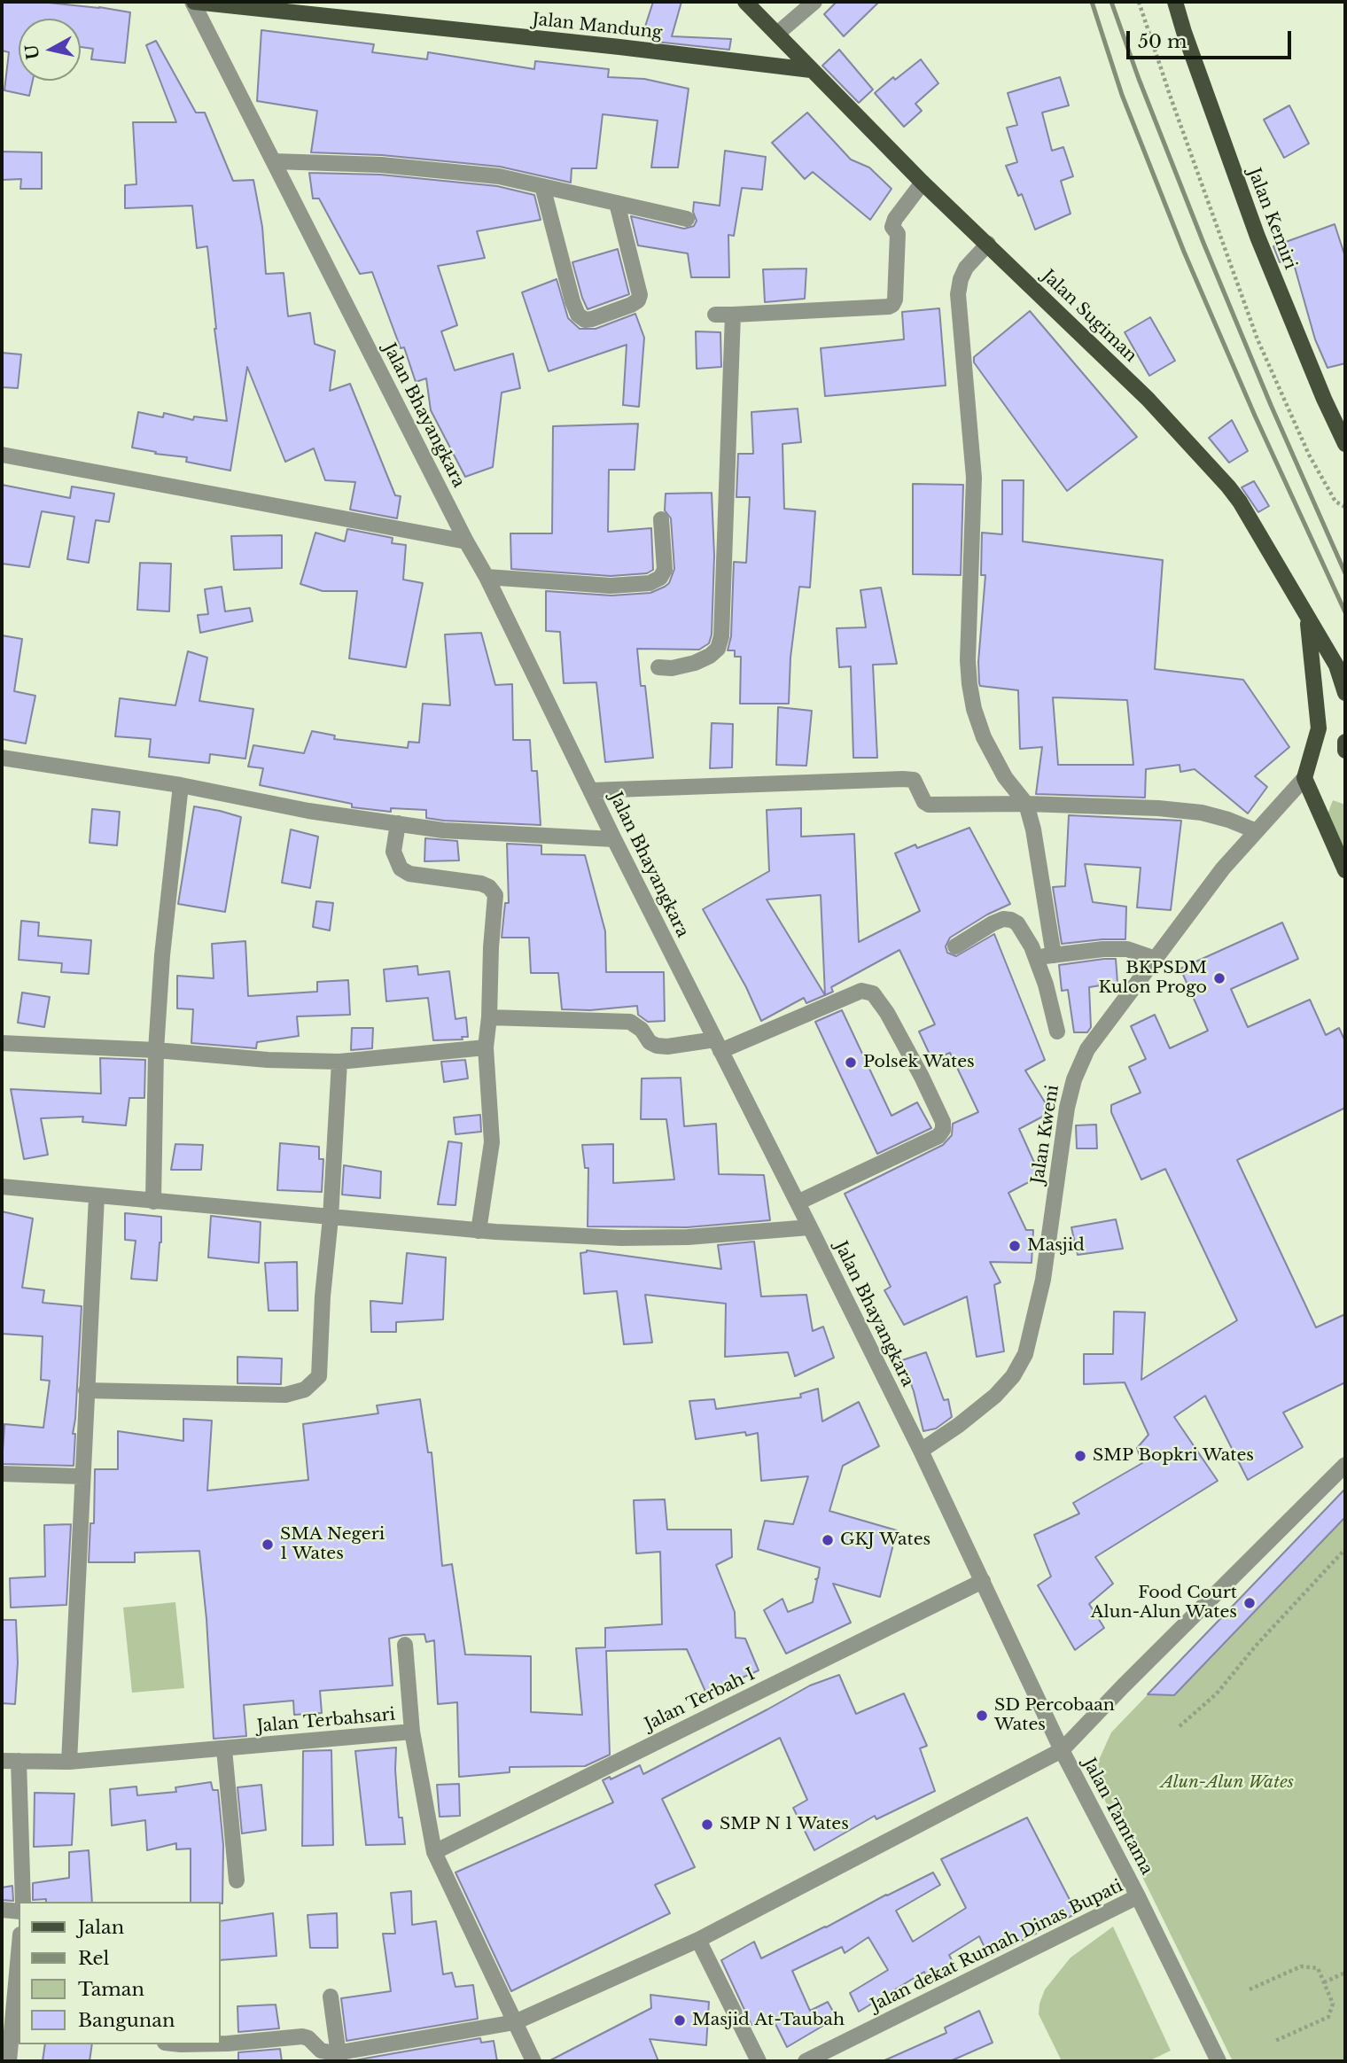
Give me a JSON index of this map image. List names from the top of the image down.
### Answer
{
  "streets": {
    "main road": ["Jalan Mandung", "Jalan Kemiri", "Jalan Sugiman"],
    "street": [
      "Jalan Bhayangkara",
      "Jalan Kweni",
      "Jalan Terbah I",
      "Jalan Terbahsari",
      "Jalan Tamtama",
      "Jalan dekat Rumah Dinas Bupati"
    ]
  },
  "crossings": [
    ["Jalan Mandung", "Jalan Sugiman"],
    ["Jalan Mandung", "Jalan Bhayangkara"],
    ["Jalan Bhayangkara", "Jalan Kweni"],
    ["Jalan Bhayangkara", "Jalan Terbah I"],
    ["Jalan Bhayangkara", "Jalan Tamtama"],
    ["Jalan Terbah I", "Jalan Terbahsari"],
    ["Jalan Tamtama", "Jalan dekat Rumah Dinas Bupati"]
  ],
  "parks": ["Alun-Alun Wates"],
  "places": [
    "BKPSDM Kulon Progo",
    "Polsek Wates",
    "Masjid",
    "SMP Bopkri Wates",
    "GKJ Wates",
    "SMA Negeri 1 Wates",
    "Food Court Alun-Alun Wates",
    "SD Percobaan Wates",
    "SMP N 1 Wates",
    "Masjid At-Taubah"
  ],
  "legend": [
    "Jalan",
    "Rel",
    "Taman",
    "Bangunan"
  ],
  "scale_bar": "50 m",
  "north": "left"
}
